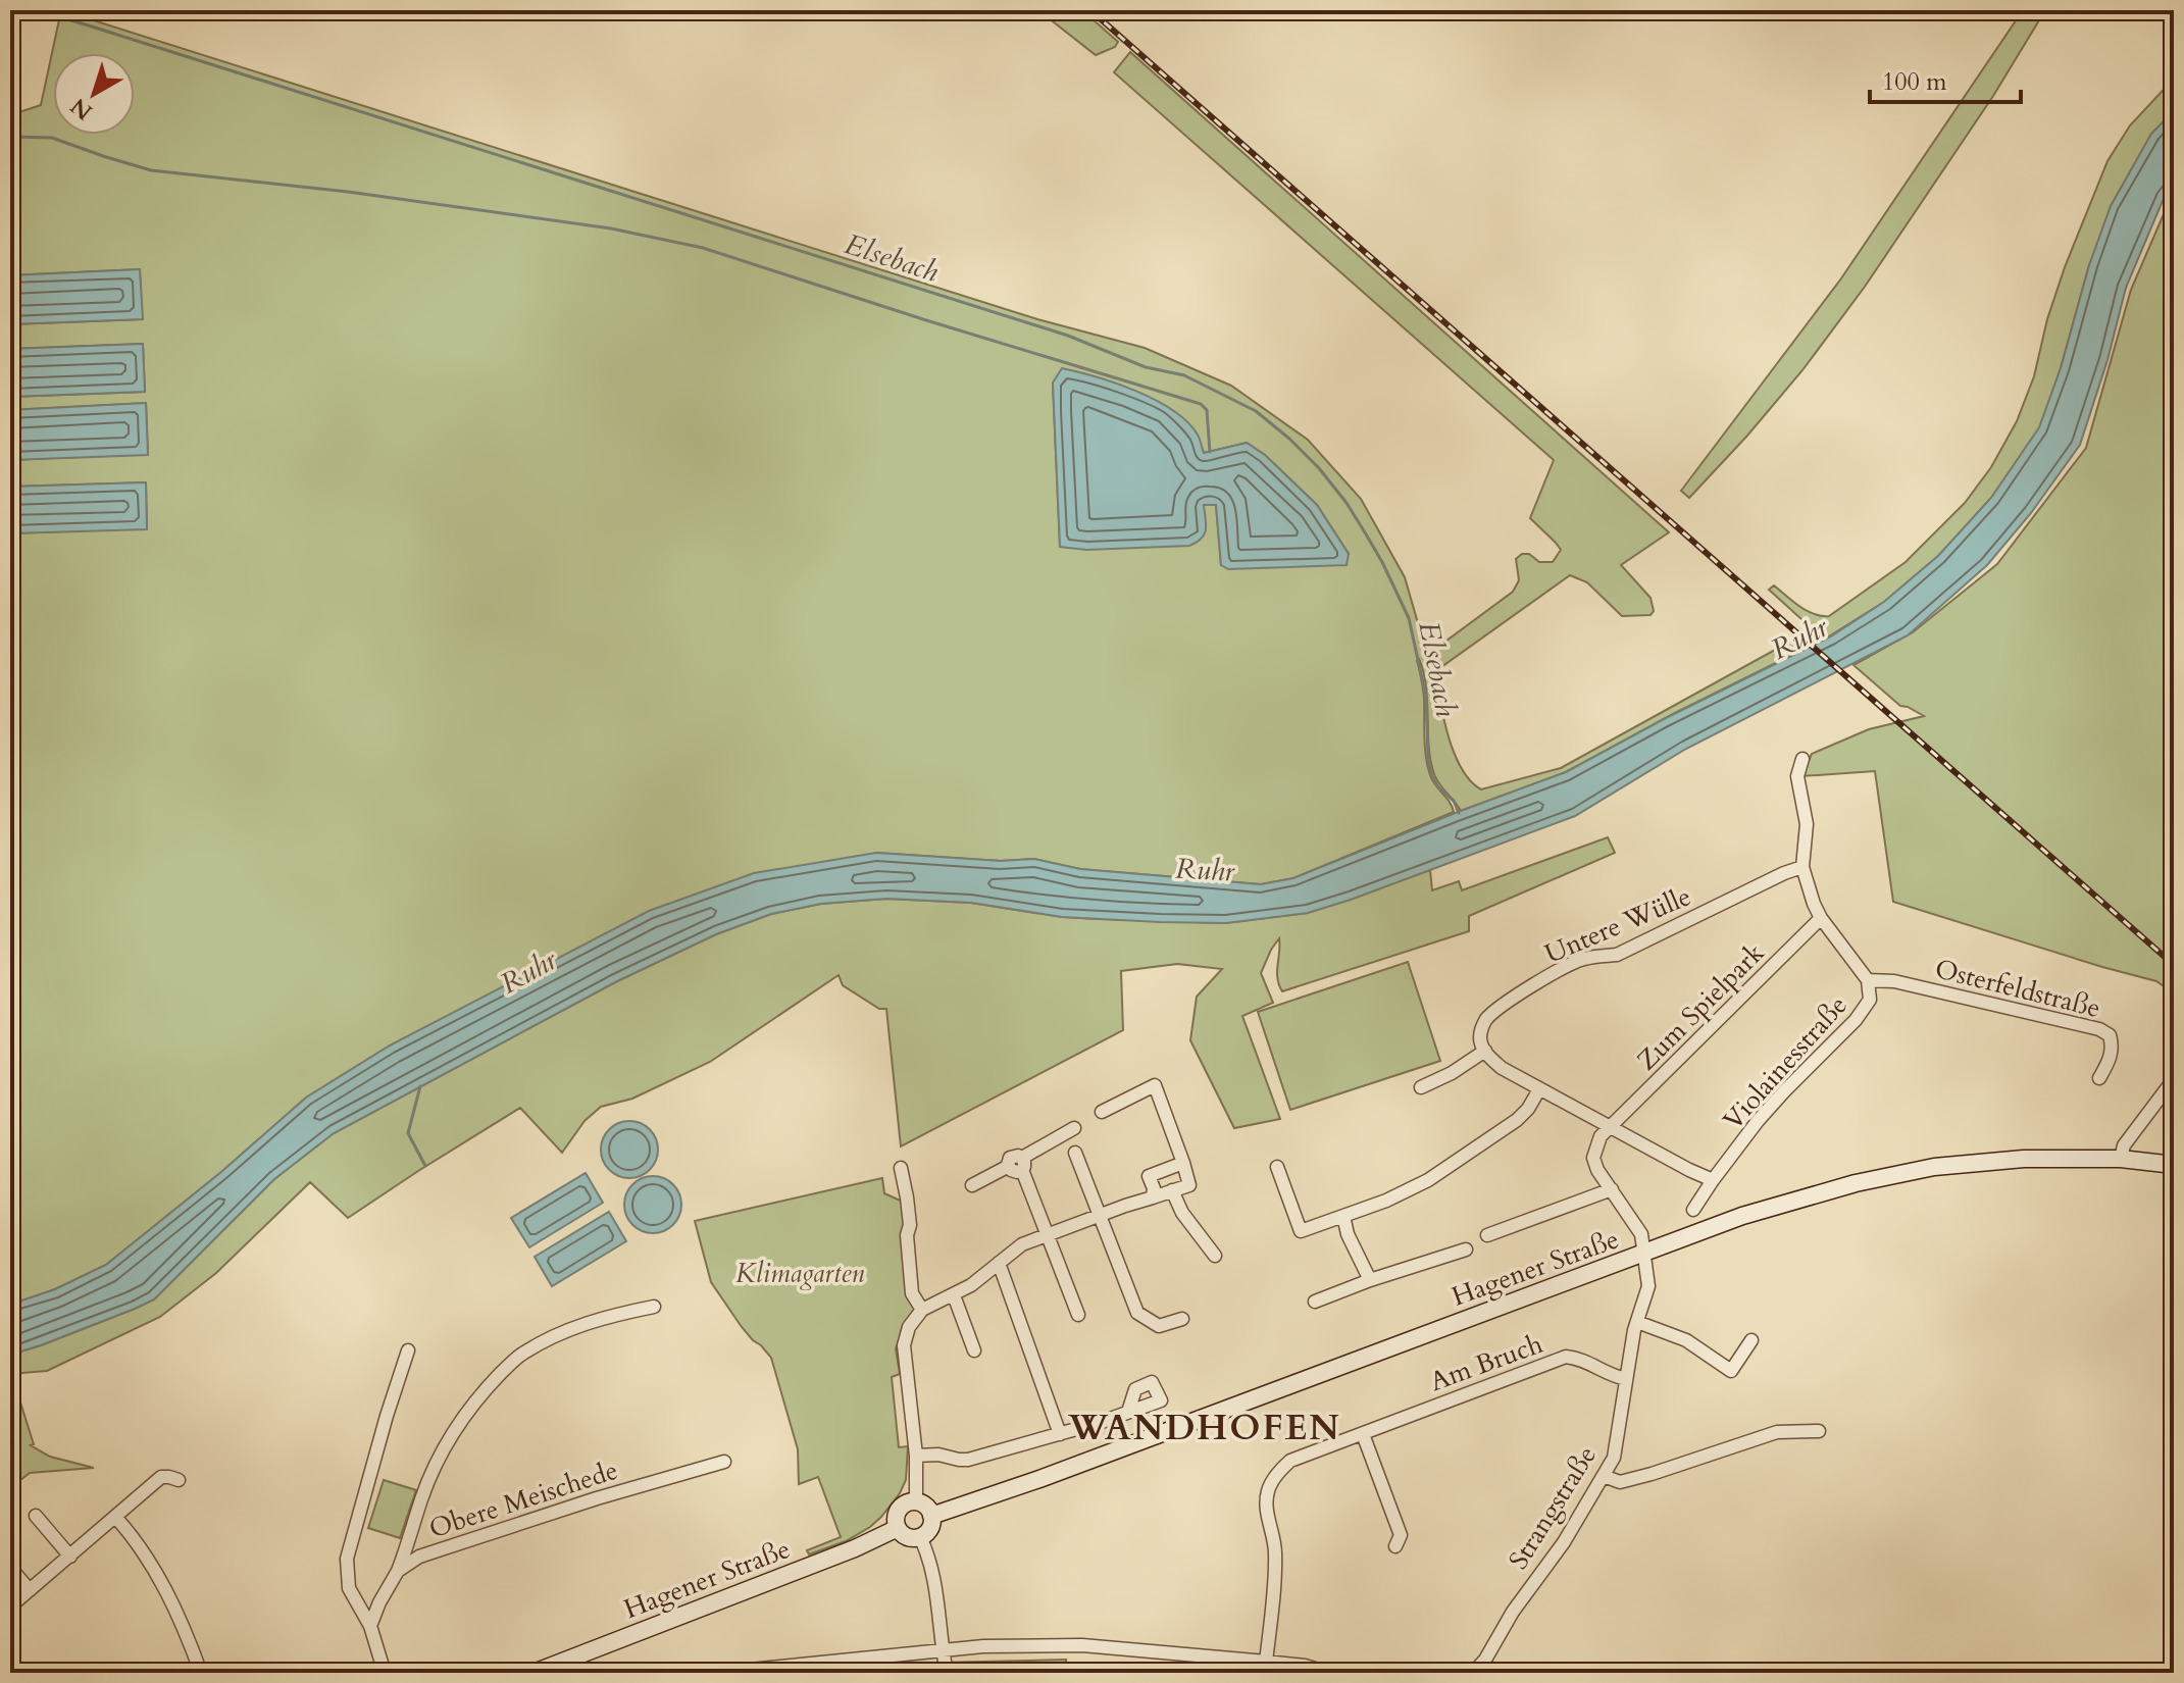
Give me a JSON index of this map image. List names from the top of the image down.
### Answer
{
  "streets": {
    "main road": ["Hagener Straße"],
    "street": [
      "Untere Wülle",
      "Osterfeldstraße",
      "Zum Spielpark",
      "Violainesstraße",
      "Am Bruch",
      "Obere Meischede",
      "Strangstraße"
    ]
  },
  "crossings": [
    ["Untere Wülle", "Violainesstraße"],
    ["Osterfeldstraße", "Violainesstraße"],
    ["Zum Spielpark", "Violainesstraße"],
    ["Hagener Straße", "Strangstraße"],
    ["Am Bruch", "Strangstraße"]
  ],
  "districts": ["WANDHOFEN"],
  "water": ["Elsebach", "Ruhr"],
  "parks": ["Klimagarten"],
  "scale_bar": "100 m",
  "north": "bottom left"
}
